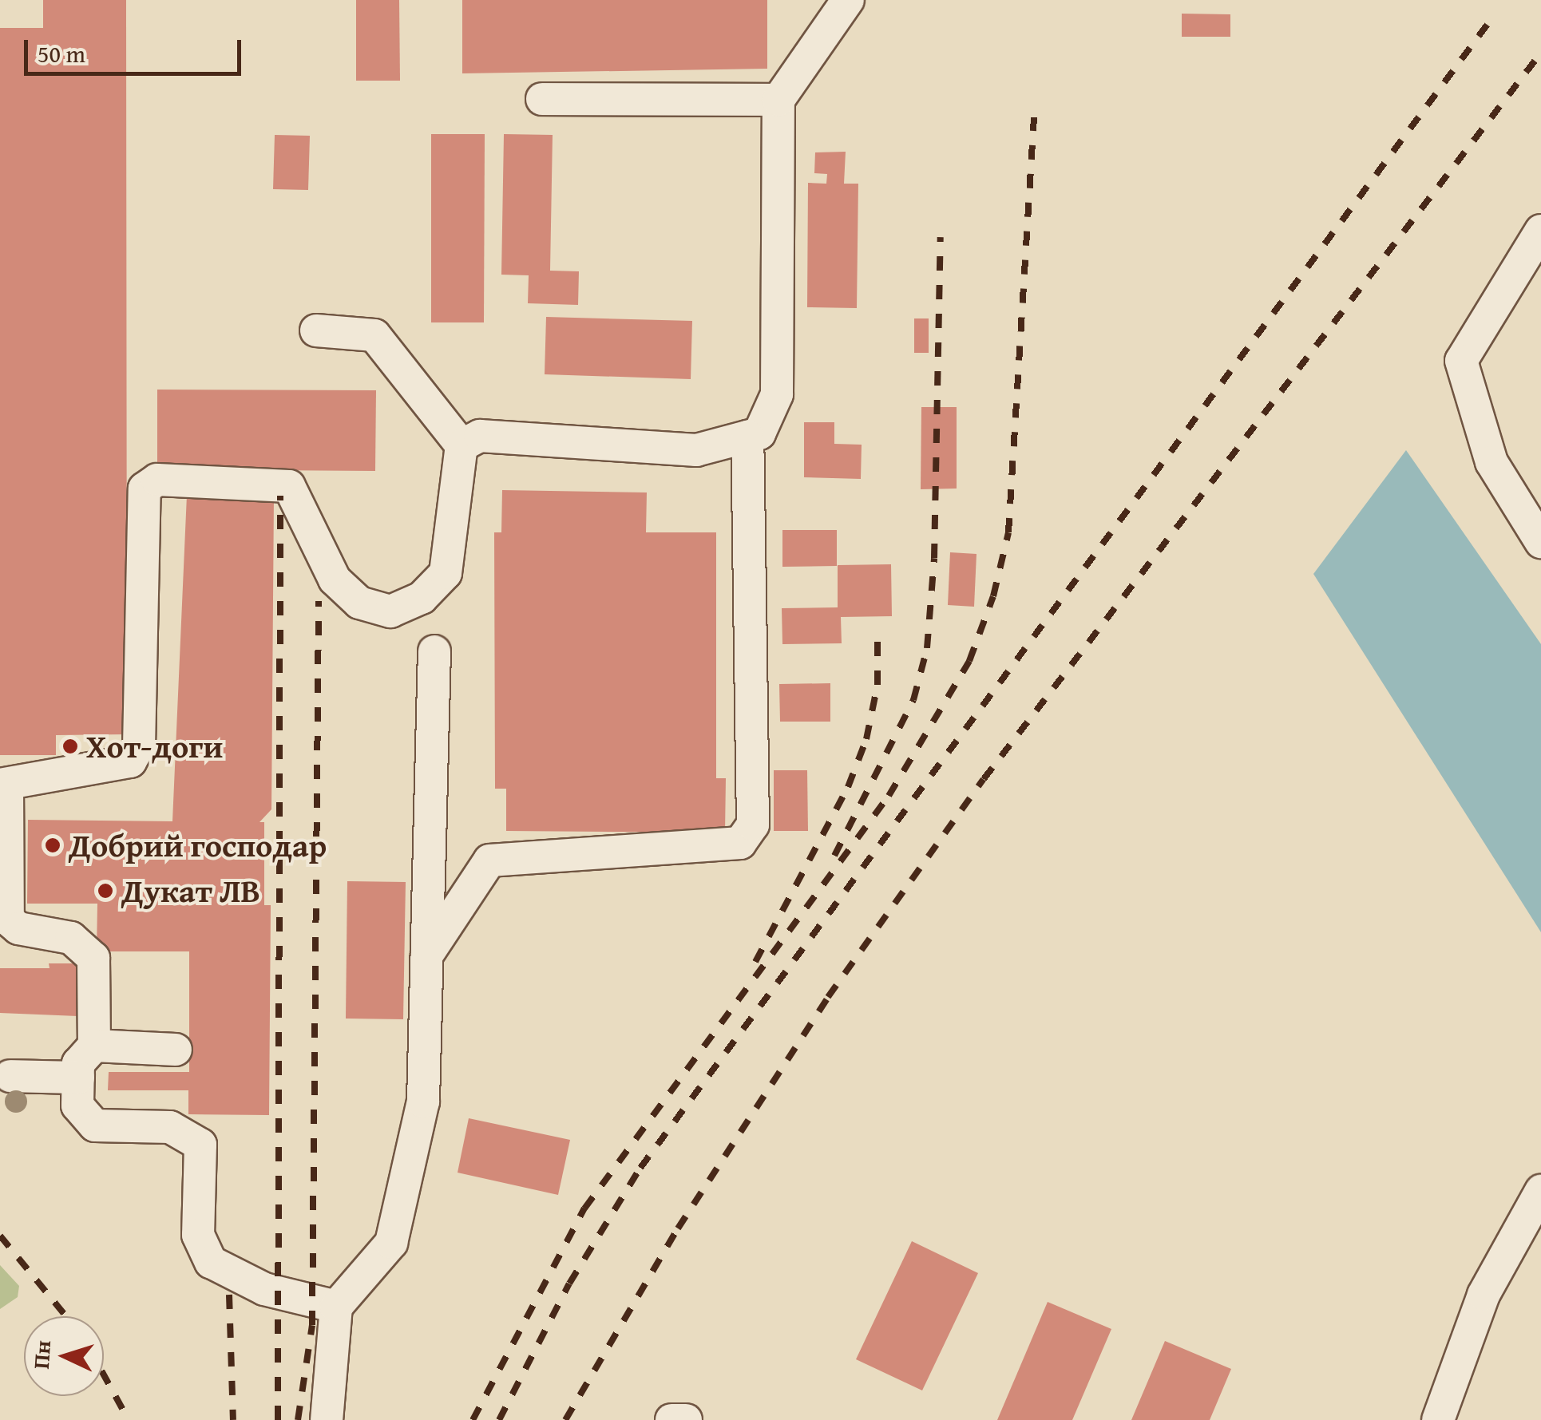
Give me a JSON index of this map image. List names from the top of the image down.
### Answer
{
  "places": ["Хот-доги", "Добрий господар", "Дукат ЛВ"],
  "scale_bar": "50 m",
  "north": "left"
}
